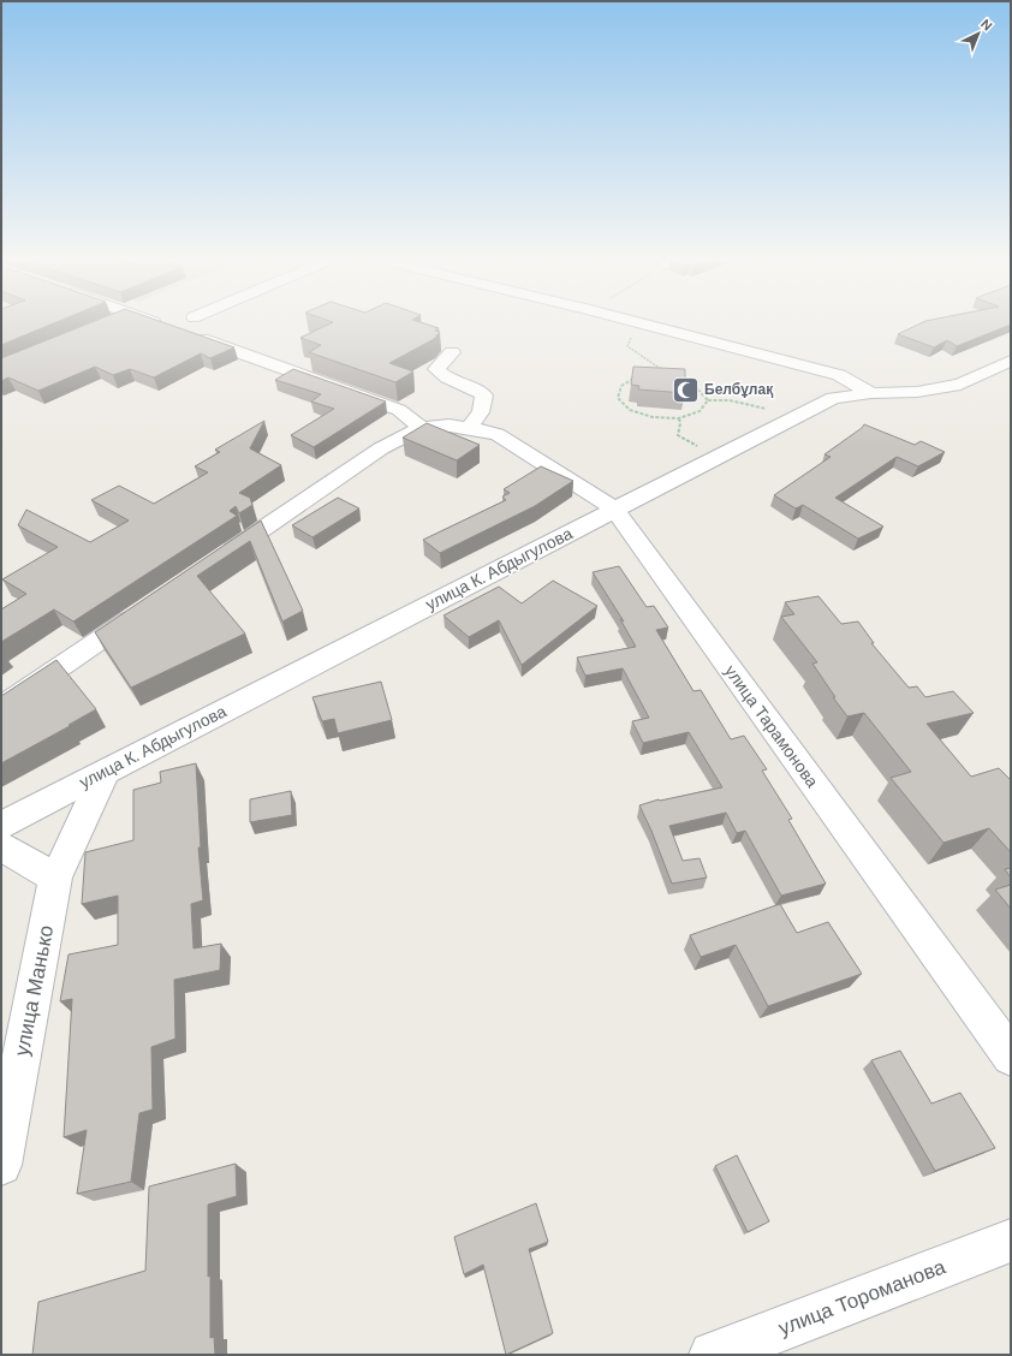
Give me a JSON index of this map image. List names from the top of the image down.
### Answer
{
  "streets": {
    "street": [
      "улица К. Абдыгулова",
      "улица Тарамонова",
      "улица Манько",
      "улица Тороманова"
    ]
  },
  "crossings": [
    ["улица К. Абдыгулова", "улица Тарамонова"],
    ["улица К. Абдыгулова", "улица Манько"]
  ],
  "places": {
    "mosque": ["Белбұлақ"]
  },
  "north": "top right"
}
